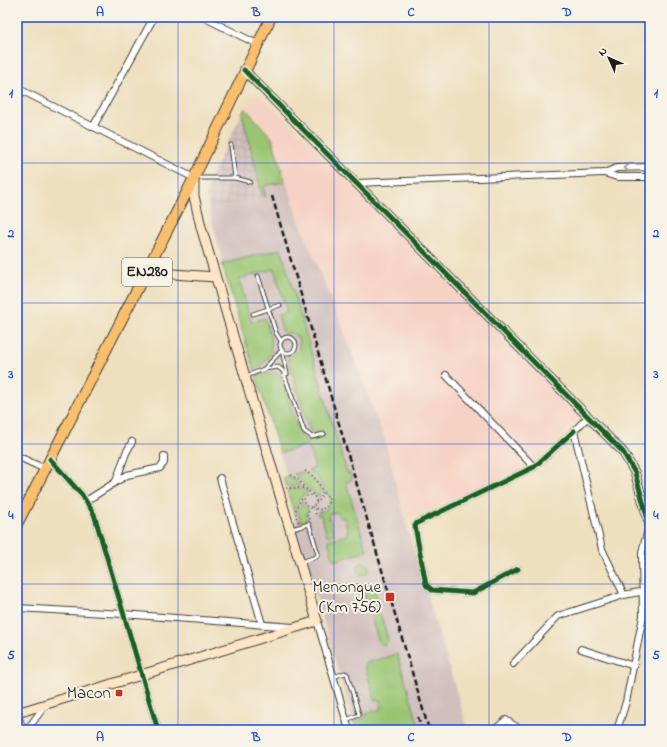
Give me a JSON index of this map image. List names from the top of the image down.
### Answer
{
  "streets": {
    "main road": ["EN280"]
  },
  "places": {
    "transit": ["Menongue (Km 756)", "Macon"]
  },
  "north": "top left",
  "grid": {
    "columns": [
      "A",
      "B",
      "C",
      "D"
    ],
    "rows": [
      "1",
      "2",
      "3",
      "4",
      "5"
    ]
  }
}
